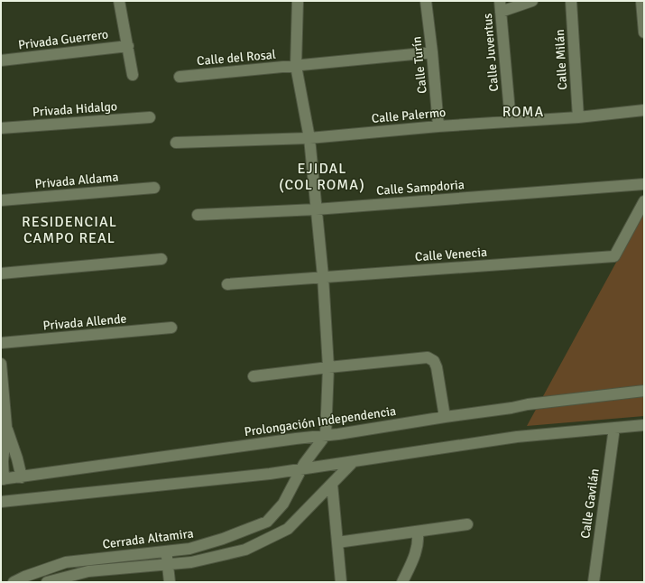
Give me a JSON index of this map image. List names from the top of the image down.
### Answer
{
  "streets": {
    "street": [
      "Privada Guerrero",
      "Calle Juventus",
      "Calle del Rosal",
      "Calle Milán",
      "Calle Turín",
      "Privada Hidalgo",
      "Calle Palermo",
      "Privada Aldama",
      "Calle Sampdoria",
      "Calle Venecia",
      "Privada Allende",
      "Prolongación Independencia",
      "Calle Gavilán",
      "Cerrada Altamira"
    ]
  },
  "crossings": [
    ["Calle Juventus", "Calle Palermo"],
    ["Calle del Rosal", "Calle Turín"],
    ["Calle Milán", "Calle Palermo"],
    ["Calle Turín", "Calle Palermo"],
    ["Prolongación Independencia", "Cerrada Altamira"]
  ],
  "districts": ["ROMA", "EJIDAL (COL ROMA)", "RESIDENCIAL CAMPO REAL"]
}
